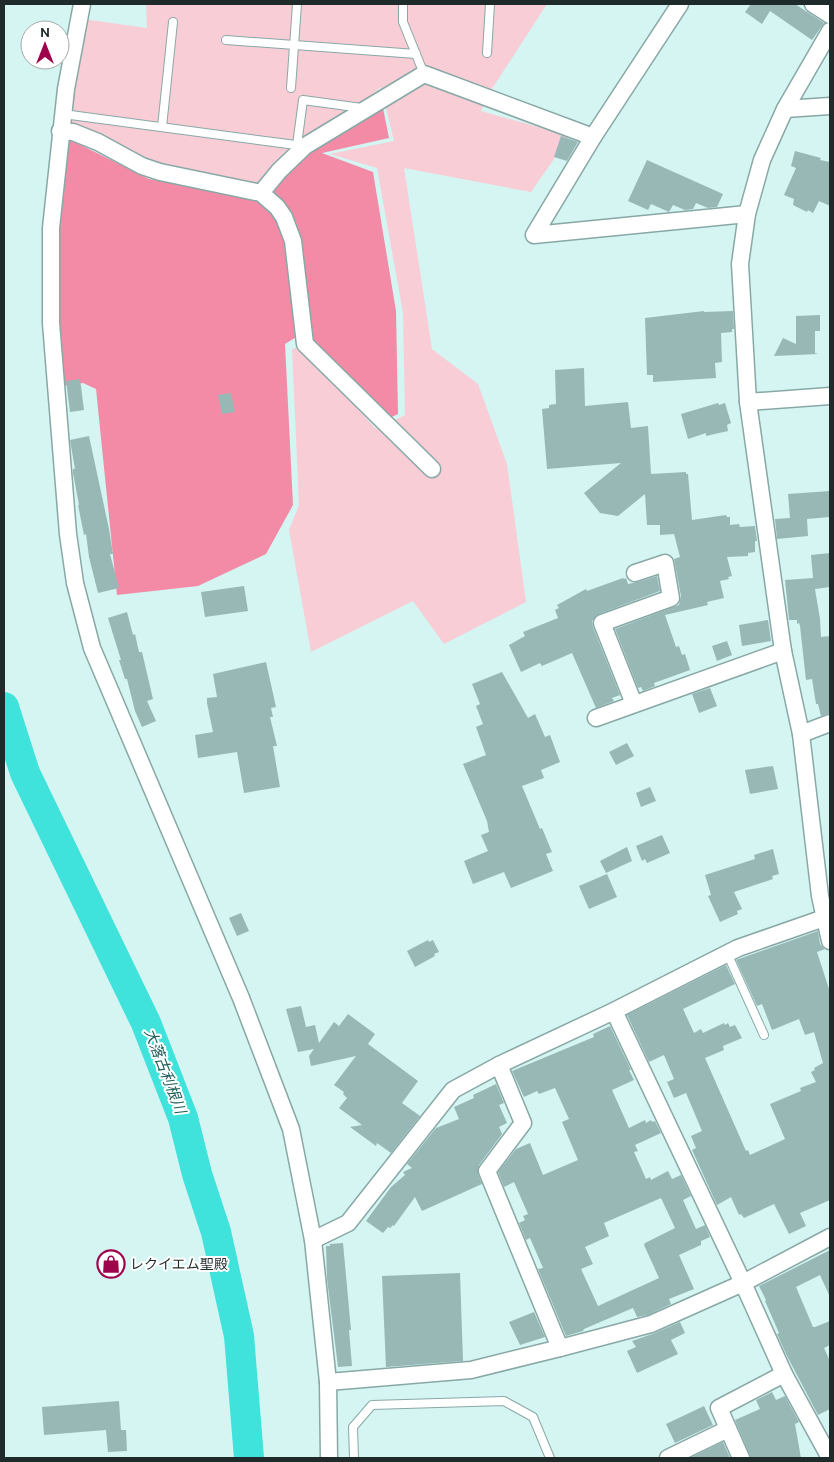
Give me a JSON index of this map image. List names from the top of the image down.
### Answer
{
  "water": ["大落古利根川"],
  "places": {
    "shop": ["レクイエム聖殿"]
  },
  "north": "top"
}
